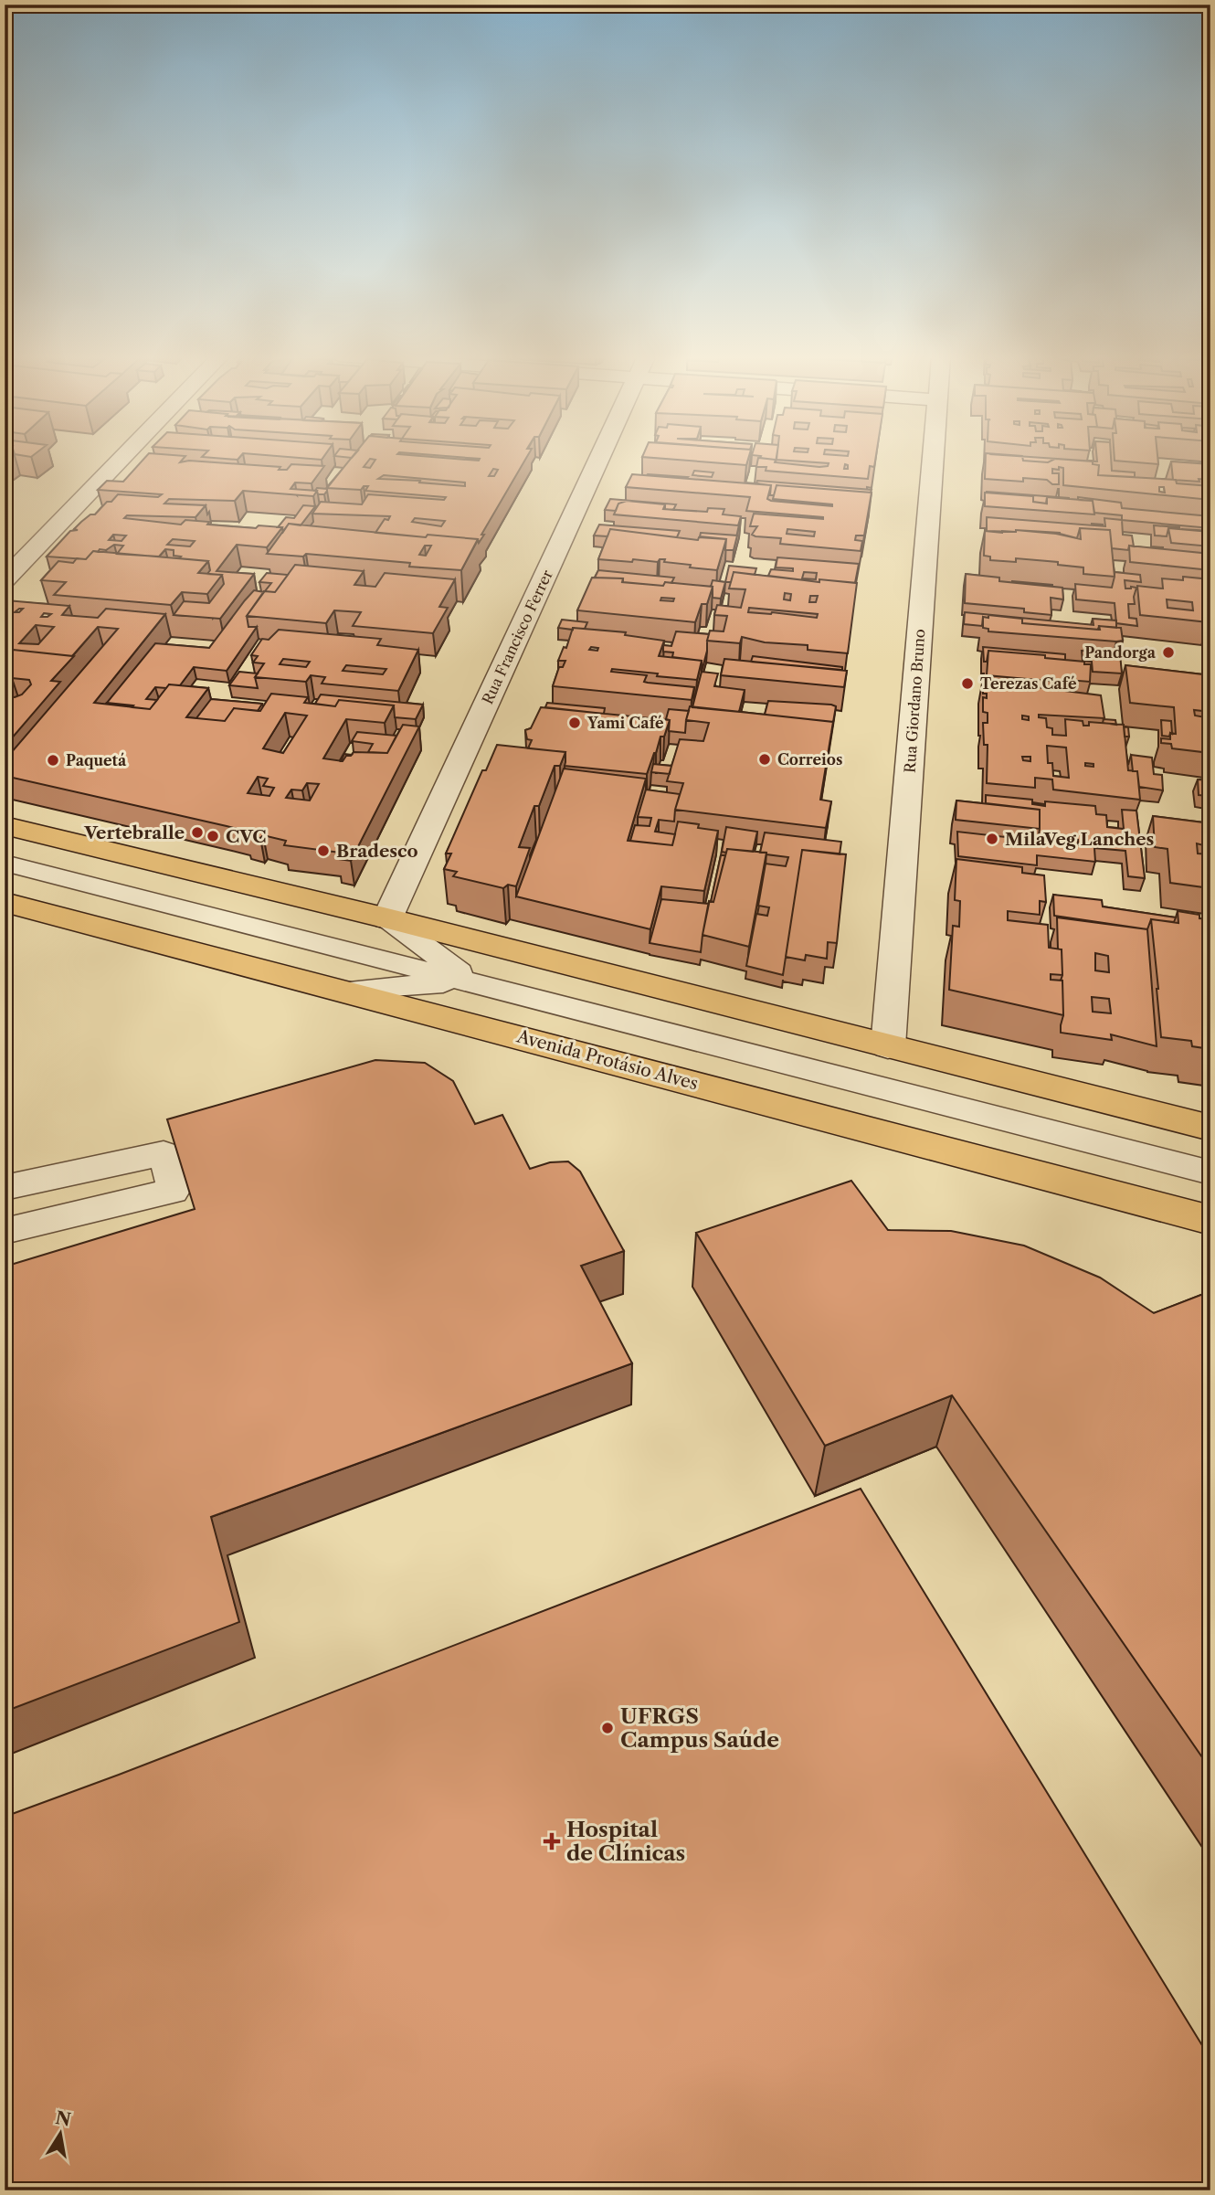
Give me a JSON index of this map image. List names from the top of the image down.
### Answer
{
  "streets": {
    "main road": ["Avenida Protásio Alves"],
    "street": ["Rua Francisco Ferrer", "Rua Giordano Bruno"]
  },
  "places": {
    "other": [
      "Pandorga",
      "Terezas Café",
      "Yami Café",
      "Correios",
      "Paquetá",
      "Vertebralle",
      "CVC",
      "MilaVeg Lanches",
      "Bradesco",
      "UFRGS Campus Saúde"
    ],
    "health": ["Hospital de Clínicas"]
  },
  "north": "top"
}
